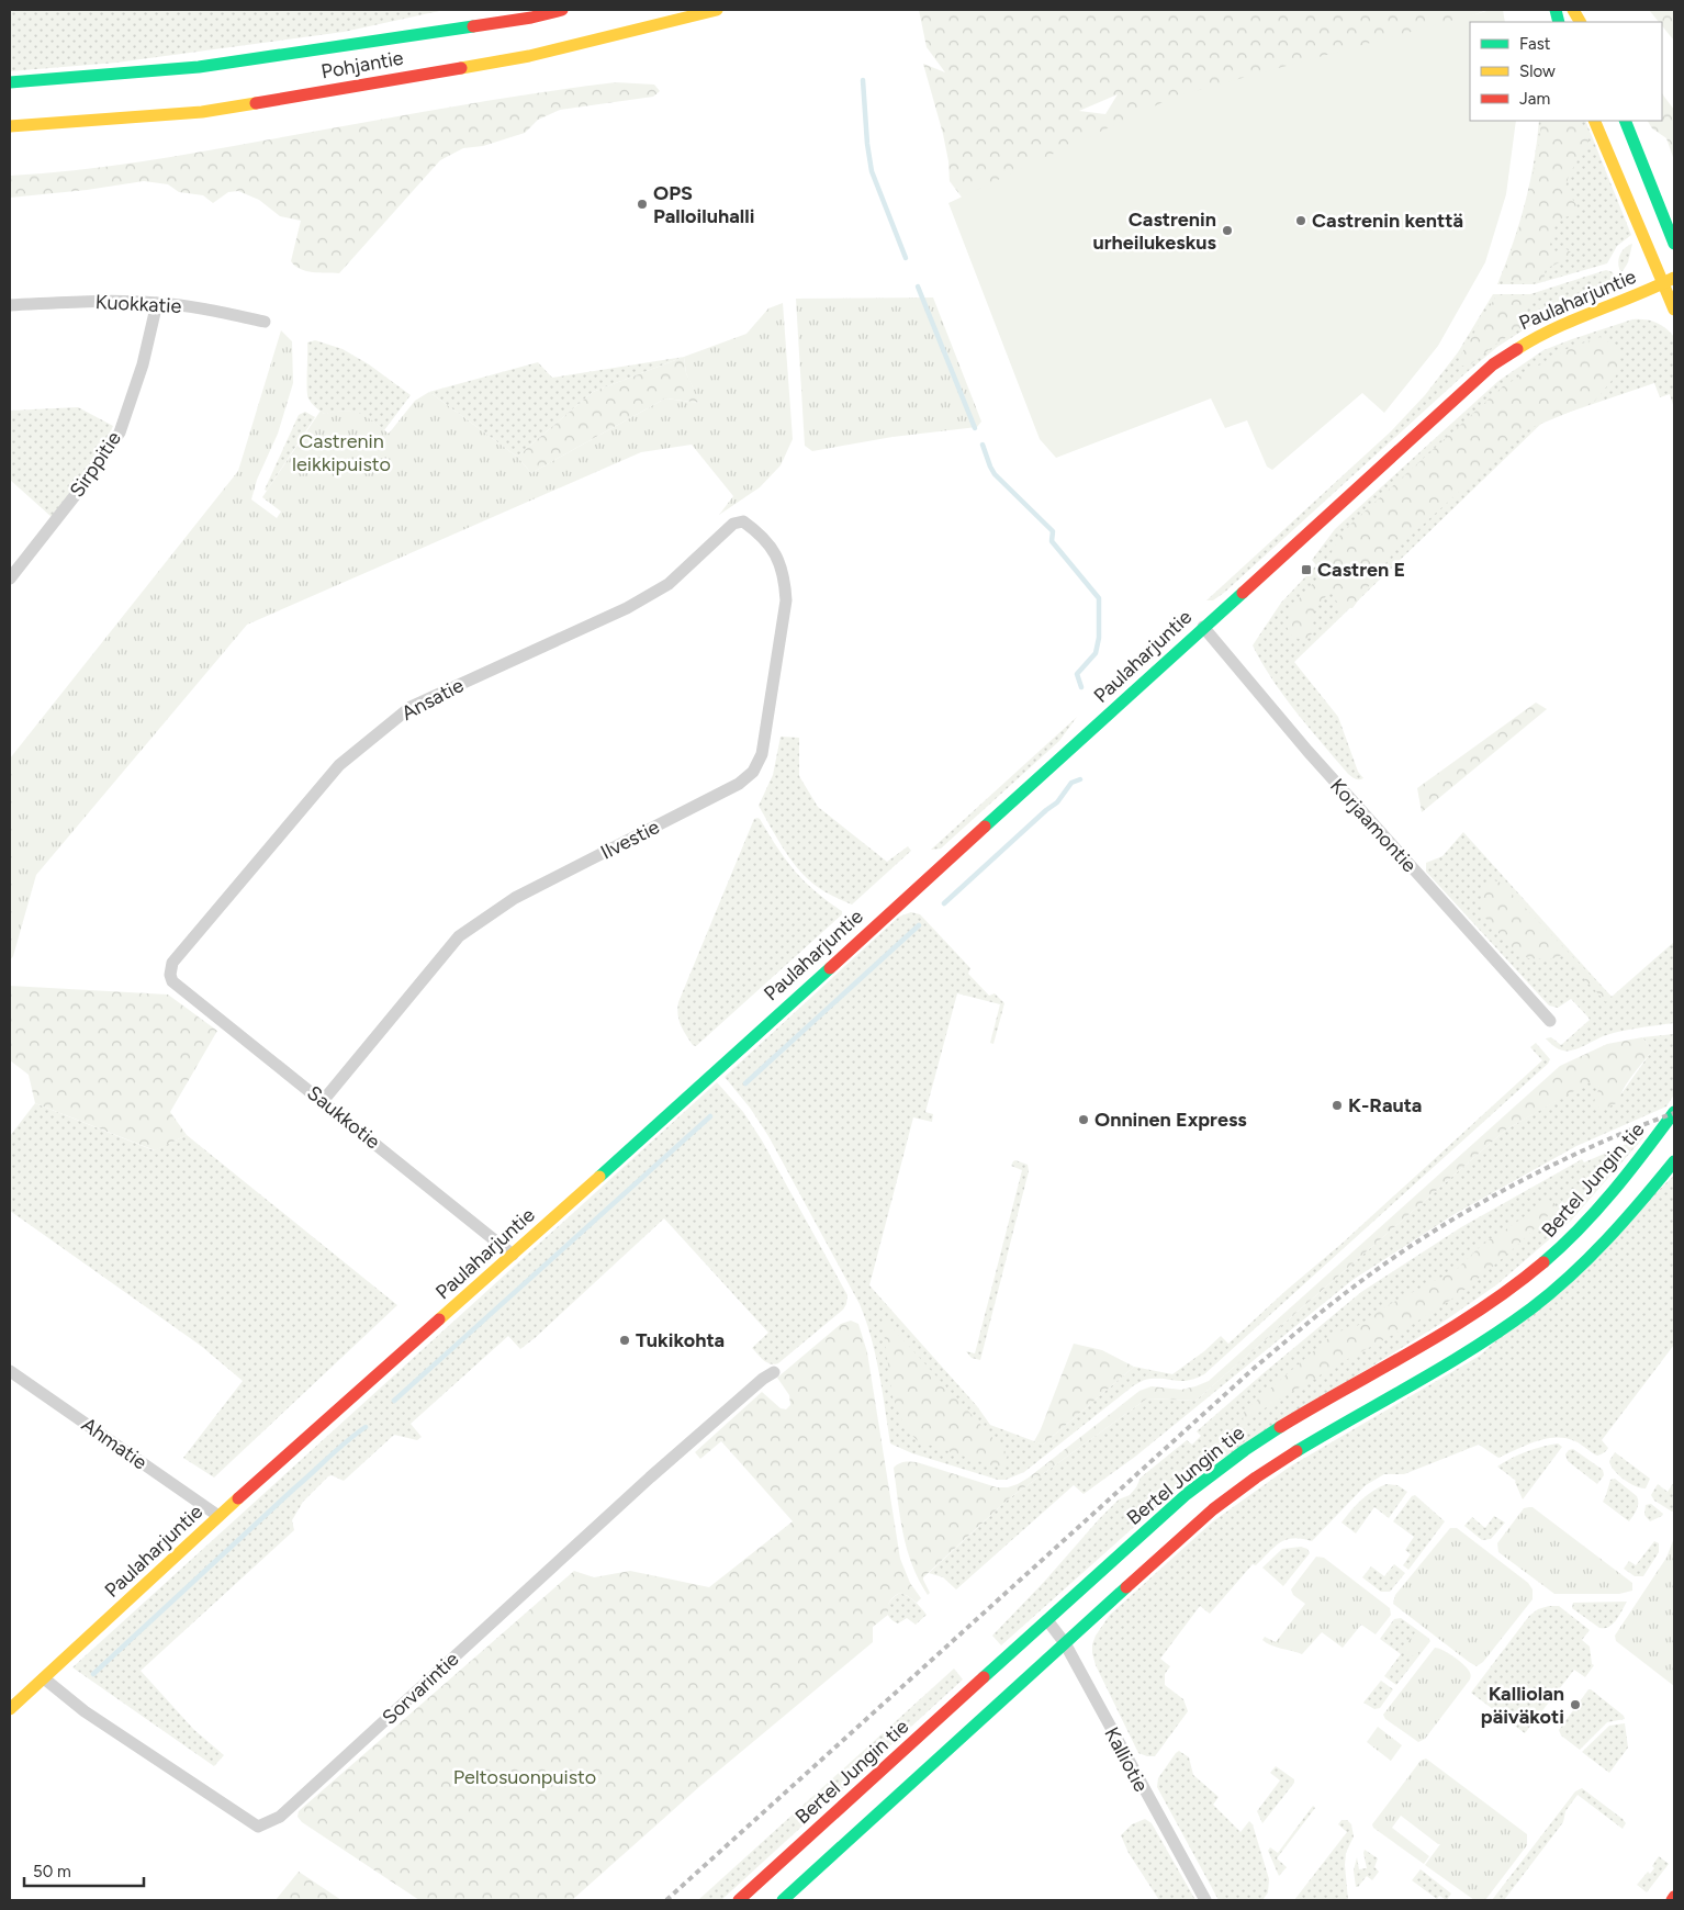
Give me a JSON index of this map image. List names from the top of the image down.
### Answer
{
  "streets": {
    "main road": ["Pohjantie", "Paulaharjuntie", "Bertel Jungin tie"],
    "street": [
      "Kuokkatie",
      "Sirppitie",
      "Ansatie",
      "Korjaamontie",
      "Ilvestie",
      "Saukkotie",
      "Ahmatie",
      "Sorvarintie",
      "Kalliotie"
    ]
  },
  "crossings": [
    ["Paulaharjuntie", "Korjaamontie"],
    ["Paulaharjuntie", "Saukkotie"],
    ["Paulaharjuntie", "Ahmatie"],
    ["Paulaharjuntie", "Sorvarintie"],
    ["Kuokkatie", "Sirppitie"],
    ["Ansatie", "Ilvestie"],
    ["Ansatie", "Saukkotie"],
    ["Ilvestie", "Saukkotie"],
    ["Bertel Jungin tie", "Kalliotie"]
  ],
  "parks": ["Castrenin leikkipuisto", "Peltosuonpuisto"],
  "places": {
    "other": [
      "OPS Palloiluhalli",
      "Castrenin kenttä",
      "Castrenin urheilukeskus",
      "K-Rauta",
      "Onninen Express",
      "Tukikohta",
      "Kalliolan päiväkoti"
    ],
    "transit": ["Castren E"]
  },
  "legend": ["Fast", "Slow", "Jam"],
  "scale_bar": "50 m"
}
